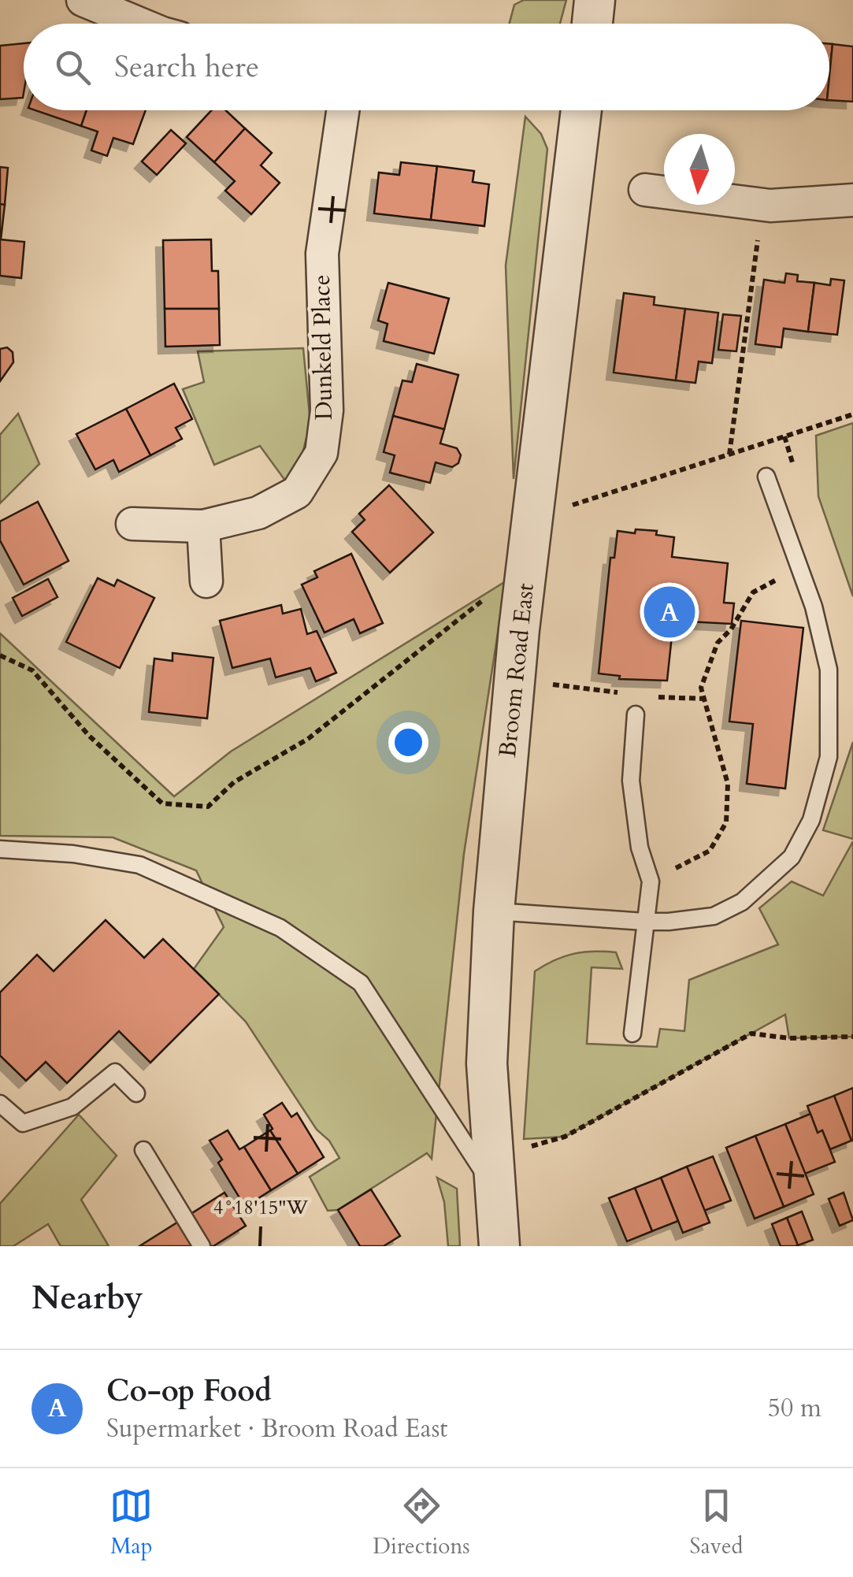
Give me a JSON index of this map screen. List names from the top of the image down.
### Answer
{
  "streets": {
    "street": ["Dunkeld Place", "Broom Road East"]
  },
  "north": "bottom",
  "page": {
    "search": "Search here",
    "pins": "A",
    "heading": "Nearby",
    "list": [
      {
        "mark": "A",
        "name": "Co-op Food",
        "note": "Supermarket · Broom Road East",
        "value": "50 m"
      }
    ],
    "nav": ["Map", "Directions", "Saved"]
  },
  "coordinates": ["4°18'15\"W"]
}
